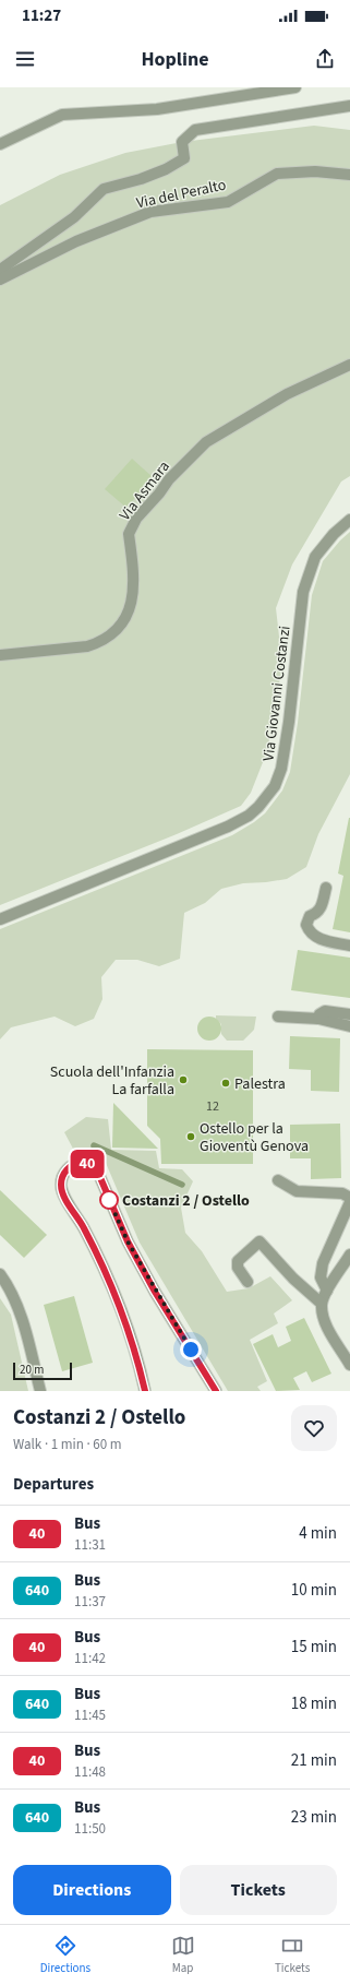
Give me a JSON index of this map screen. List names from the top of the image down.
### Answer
{
  "streets": {
    "street": ["Via del Peralto", "Via Asmara", "Via Giovanni Costanzi"]
  },
  "places": [
    "Scuola dell'Infanzia La farfalla",
    "Palestra",
    "Ostello per la Gioventù Genova",
    "Costanzi 2 / Ostello"
  ],
  "lines": ["bus line 40"],
  "house_numbers": ["12"],
  "scale_bar": "20 m",
  "page": {
    "status": "11:27",
    "header": "Hopline",
    "on_map": "40",
    "scale": "20 m",
    "heading": [
      ["Costanzi 2 / Ostello", "Walk · 1 min · 60 m"],
      "Departures"
    ],
    "list": [
      {
        "mark": "40",
        "name": "Bus",
        "note": "11:31",
        "value": "4 min"
      },
      {
        "mark": "640",
        "name": "Bus",
        "note": "11:37",
        "value": "10 min"
      },
      {
        "mark": "40",
        "name": "Bus",
        "note": "11:42",
        "value": "15 min"
      },
      {
        "mark": "640",
        "name": "Bus",
        "note": "11:45",
        "value": "18 min"
      },
      {
        "mark": "40",
        "name": "Bus",
        "note": "11:48",
        "value": "21 min"
      },
      {
        "mark": "640",
        "name": "Bus",
        "note": "11:50",
        "value": "23 min"
      }
    ],
    "buttons": ["Directions", "Tickets"],
    "tabs": ["Directions", "Map", "Tickets"]
  }
}
